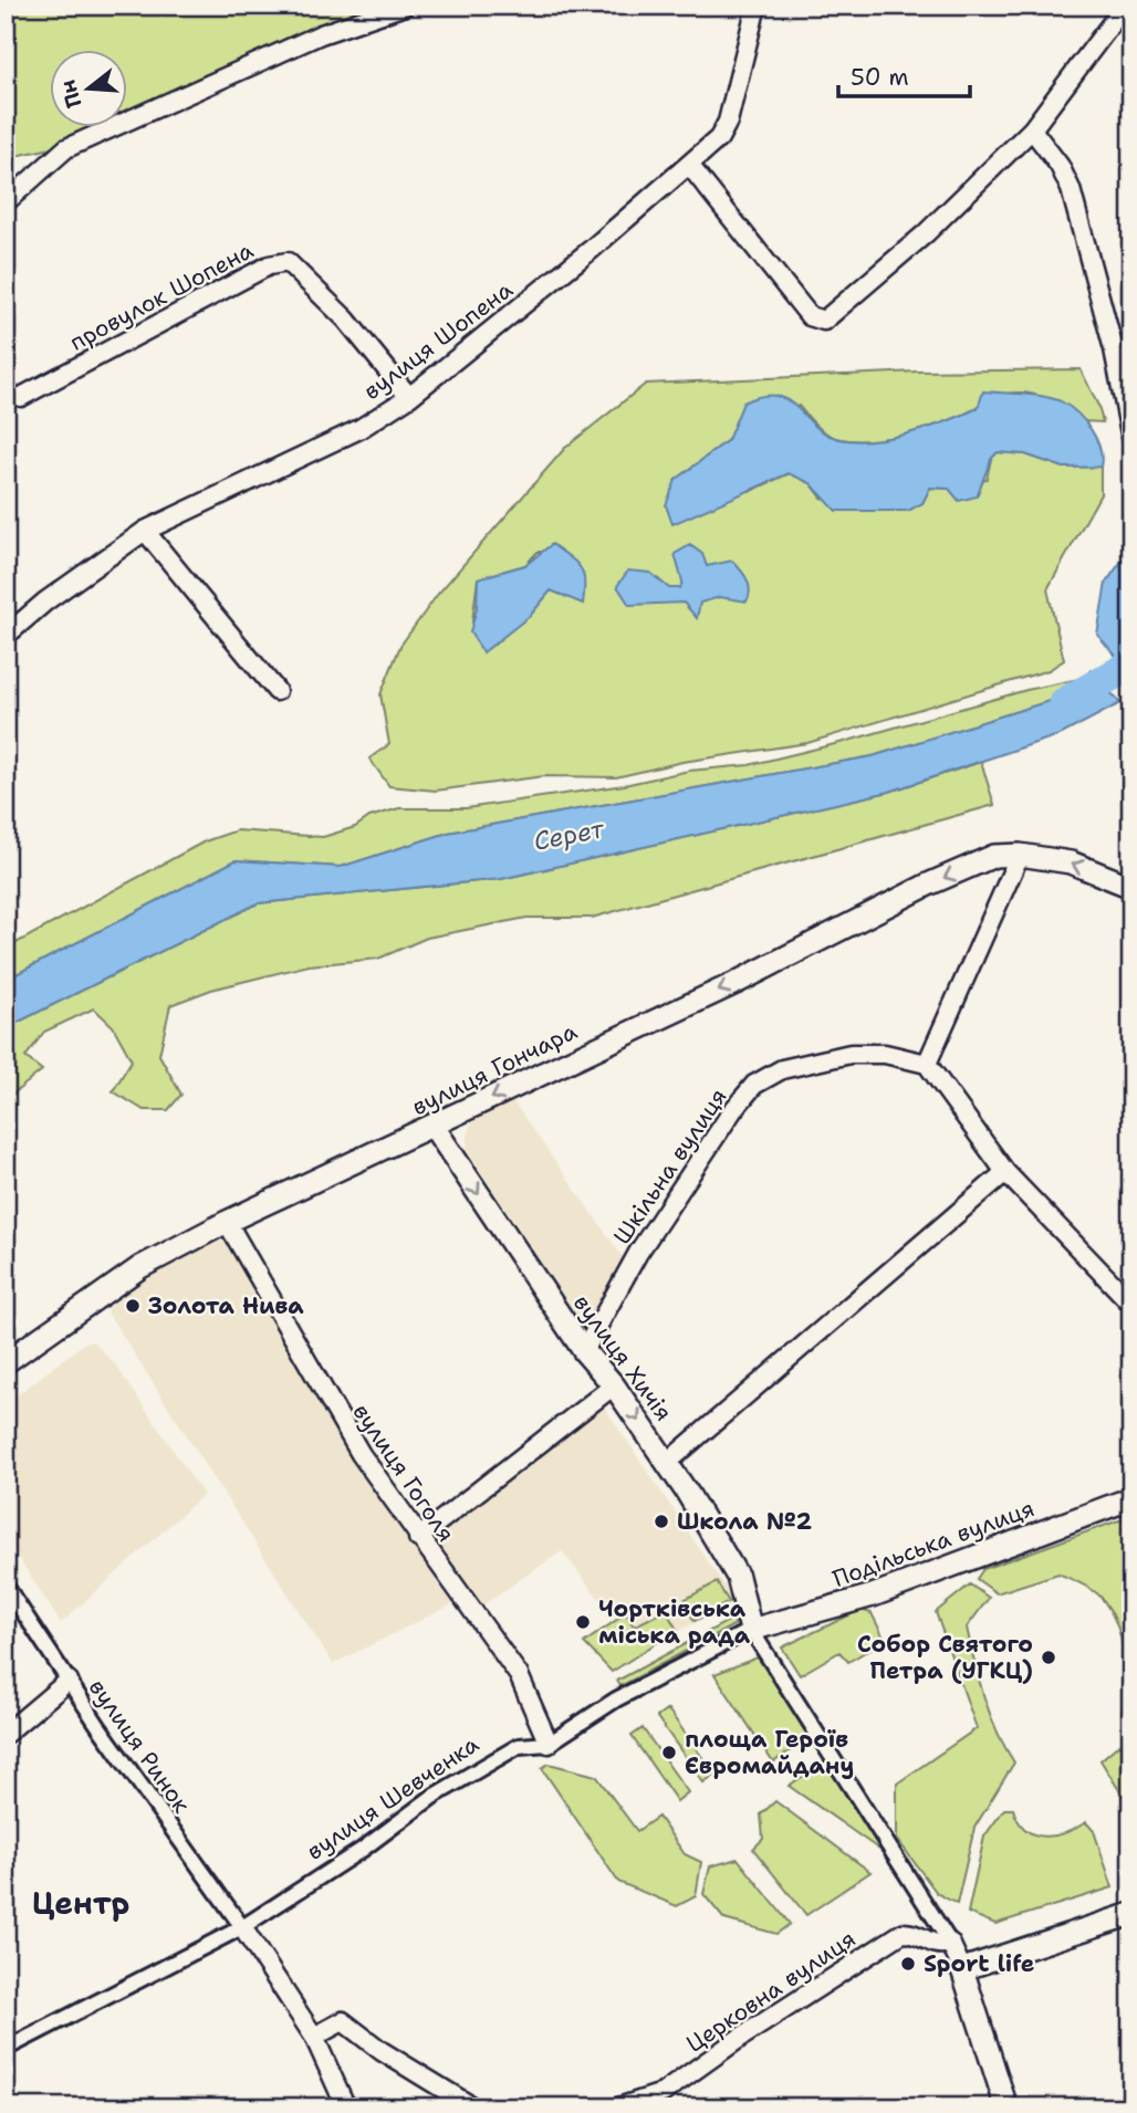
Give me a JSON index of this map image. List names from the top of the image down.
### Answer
{
  "streets": {
    "street": [
      "провулок Шопена",
      "вулиця Шопена",
      "вулиця Гончара",
      "Шкільна вулиця",
      "вулиця Хичія",
      "вулиця Гоголя",
      "Подільська вулиця",
      "вулиця Ринок",
      "вулиця Шевченка",
      "Церковна вулиця"
    ]
  },
  "crossings": [
    ["провулок Шопена", "вулиця Шопена"],
    ["вулиця Гончара", "вулиця Хичія"],
    ["вулиця Гончара", "вулиця Гоголя"],
    ["Шкільна вулиця", "вулиця Хичія"],
    ["вулиця Хичія", "Подільська вулиця"],
    ["вулиця Хичія", "вулиця Шевченка"],
    ["вулиця Гоголя", "вулиця Шевченка"],
    ["Подільська вулиця", "вулиця Шевченка"],
    ["вулиця Ринок", "вулиця Шевченка"]
  ],
  "one_way": ["вулиця Гончара", "вулиця Хичія"],
  "districts": ["Центр"],
  "water": ["Серет"],
  "places": [
    "Золота Нива",
    "Школа №2",
    "Чортківська міська рада",
    "Собор Святого Петра (УГКЦ)",
    "площа Героїв Євромайдану",
    "Sport life"
  ],
  "scale_bar": "50 m",
  "north": "left"
}
